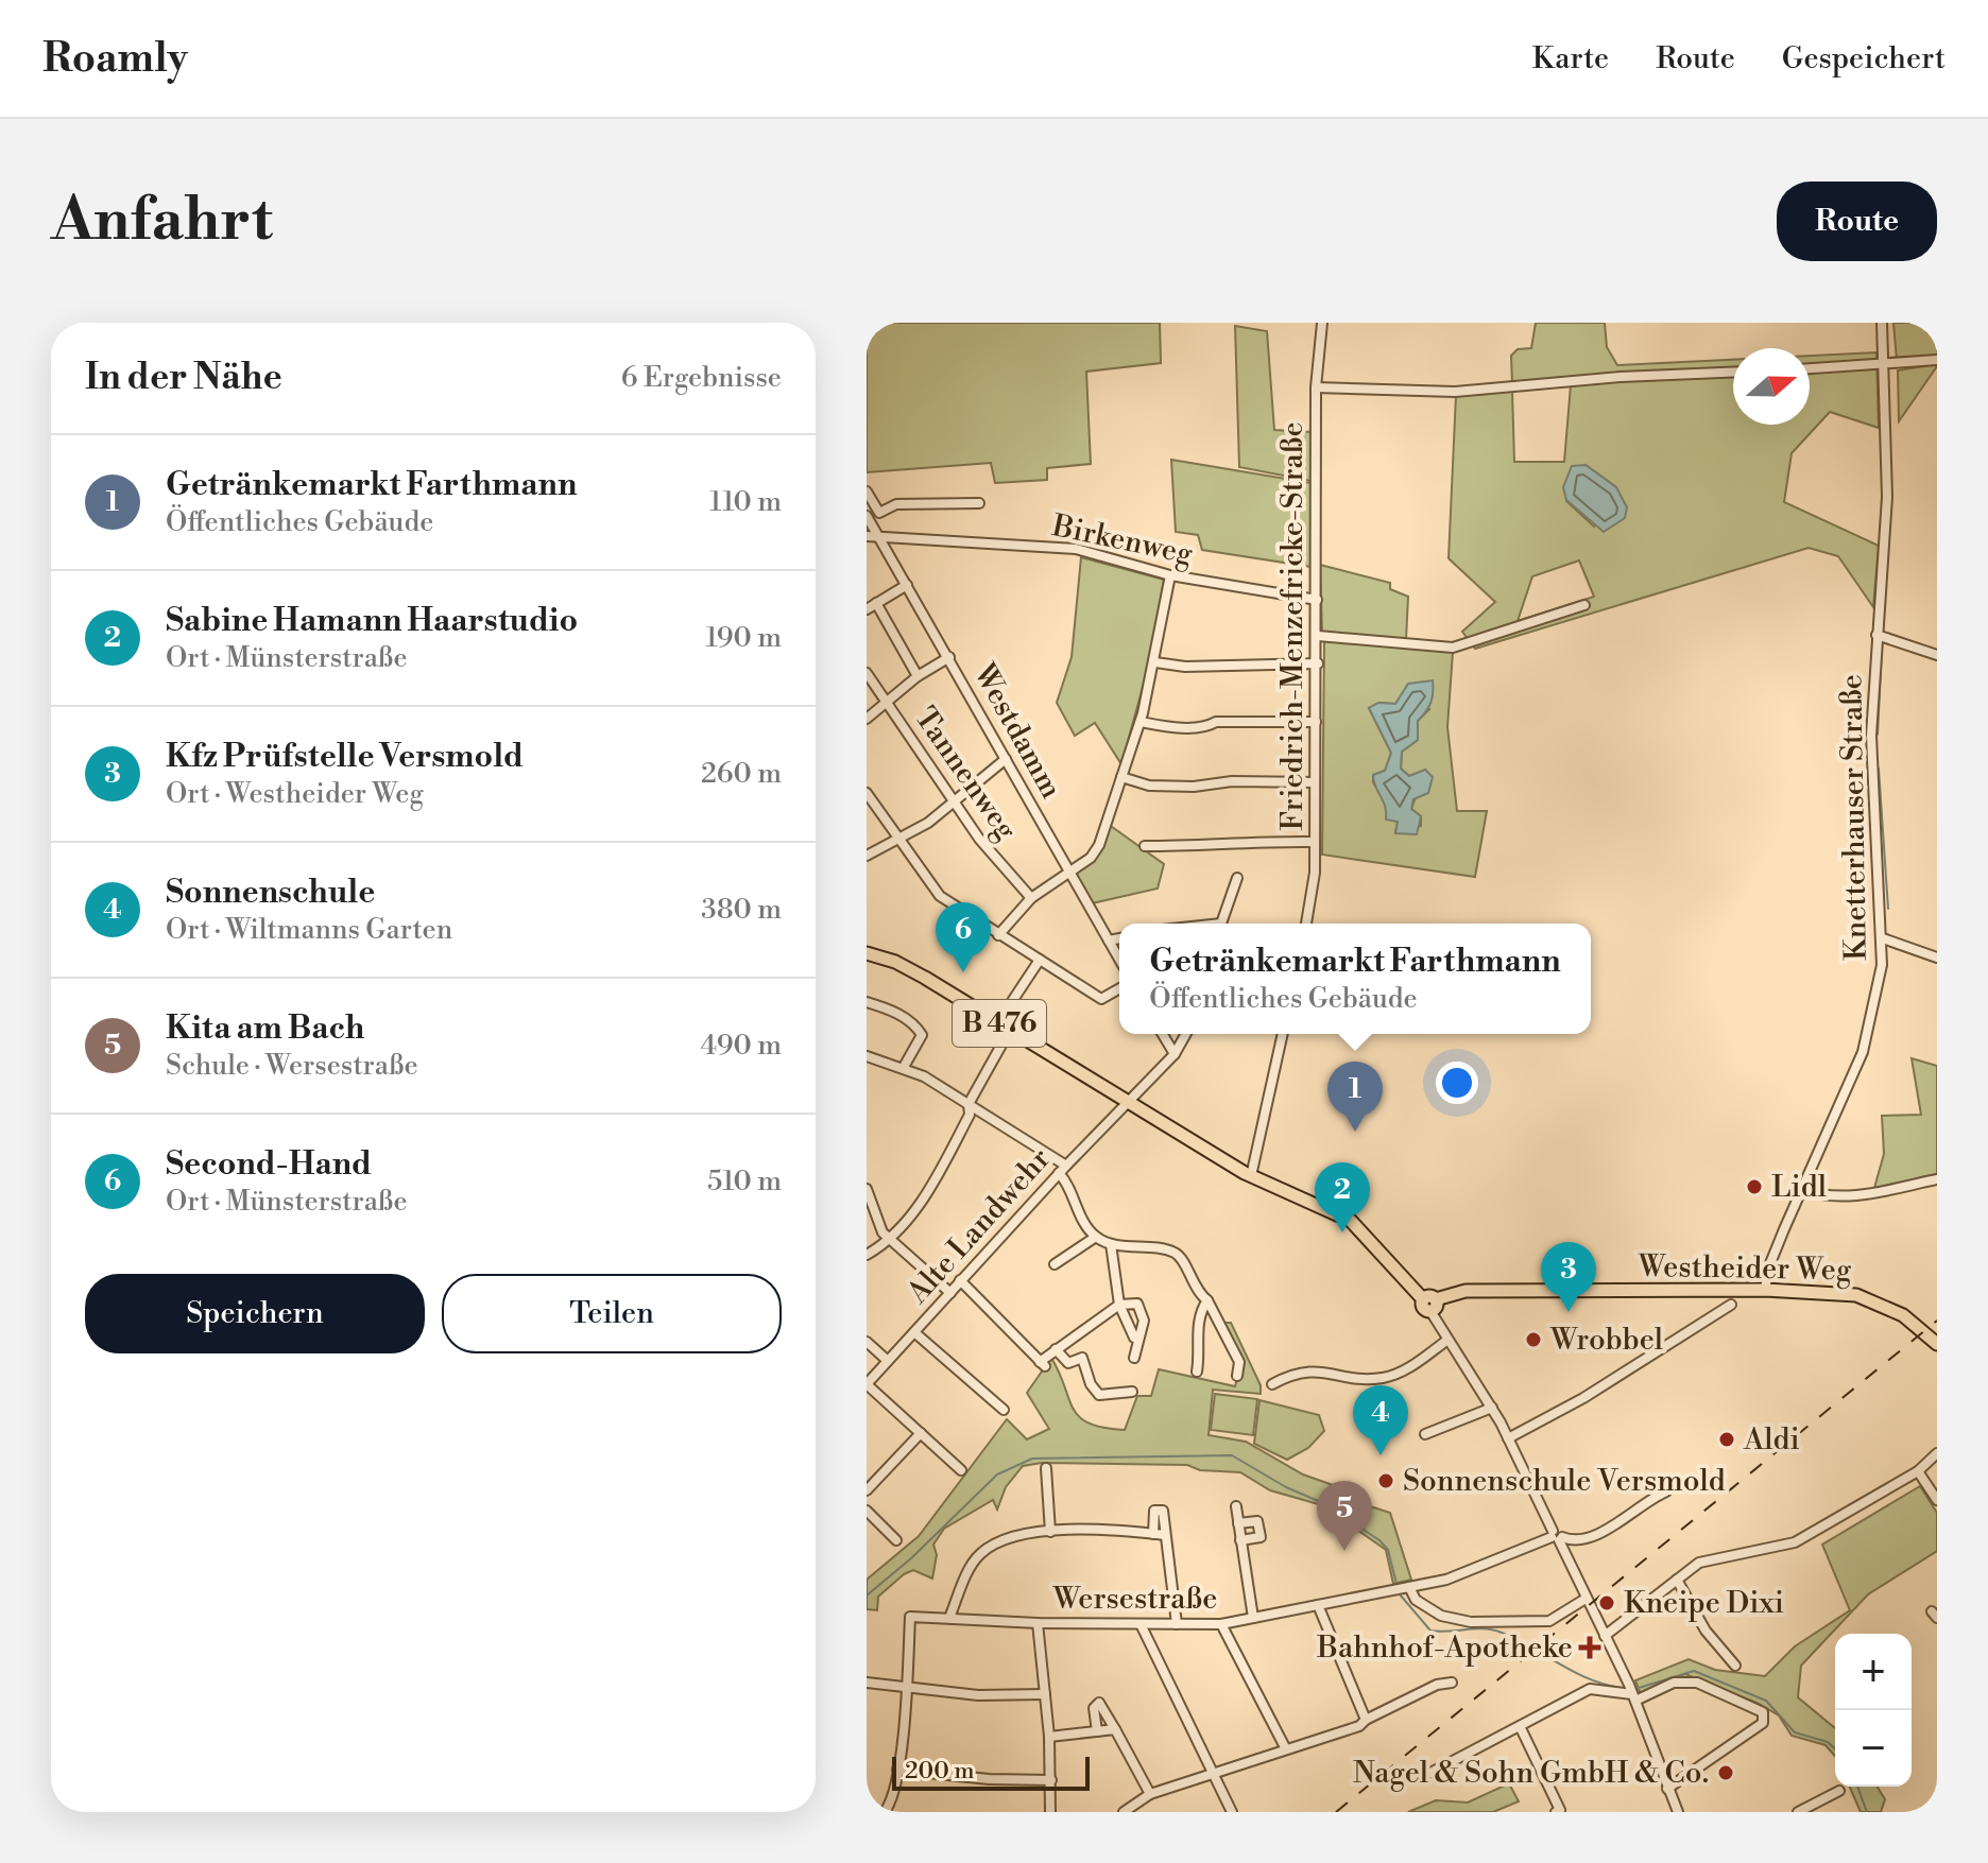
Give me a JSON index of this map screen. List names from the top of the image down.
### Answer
{
  "streets": {
    "main road": ["B 476", "Westheider Weg"],
    "street": [
      "Birkenweg",
      "Friedrich-Menzefricke-Straße",
      "Westdamm",
      "Tannenweg",
      "Knetterhauser Straße",
      "Alte Landwehr",
      "Wersestraße"
    ]
  },
  "crossings": [
    ["Birkenweg", "Friedrich-Menzefricke-Straße"],
    ["Birkenweg", "Westdamm"],
    ["Knetterhauser Straße", "Westheider Weg"],
    ["B 476", "Alte Landwehr"],
    ["B 476", "Westheider Weg"]
  ],
  "places": {
    "other": [
      "Lidl",
      "Wrobbel",
      "Aldi",
      "Sonnenschule Versmold",
      "Kneipe Dixi",
      "Nagel & Sohn GmbH & Co."
    ],
    "health": ["Bahnhof-Apotheke"]
  },
  "scale_bar": "200 m",
  "north": "right",
  "page": {
    "header": "Roamly",
    "nav": ["Karte", "Route", "Gespeichert"],
    "buttons": [
      "Route",
      ["Speichern", "Teilen"]
    ],
    "title": "Anfahrt",
    "heading": ["In der Nähe", "6 Ergebnisse"],
    "list": [
      {
        "mark": "1",
        "name": "Getränkemarkt Farthmann",
        "note": "Öffentliches Gebäude",
        "value": "110 m"
      },
      {
        "mark": "2",
        "name": "Sabine Hamann Haarstudio",
        "note": "Ort · Münsterstraße",
        "value": "190 m"
      },
      {
        "mark": "3",
        "name": "Kfz Prüfstelle Versmold",
        "note": "Ort · Westheider Weg",
        "value": "260 m"
      },
      {
        "mark": "4",
        "name": "Sonnenschule",
        "note": "Ort · Wiltmanns Garten",
        "value": "380 m"
      },
      {
        "mark": "5",
        "name": "Kita am Bach",
        "note": "Schule · Wersestraße",
        "value": "490 m"
      },
      {
        "mark": "6",
        "name": "Second-Hand",
        "note": "Ort · Münsterstraße",
        "value": "510 m"
      }
    ],
    "pins": [
      "6",
      "1",
      "2",
      "3",
      "4",
      "5"
    ],
    "popup": ["Getränkemarkt Farthmann", "Öffentliches Gebäude"],
    "map_buttons": ["+", "−"],
    "scale": "200 m"
  }
}
